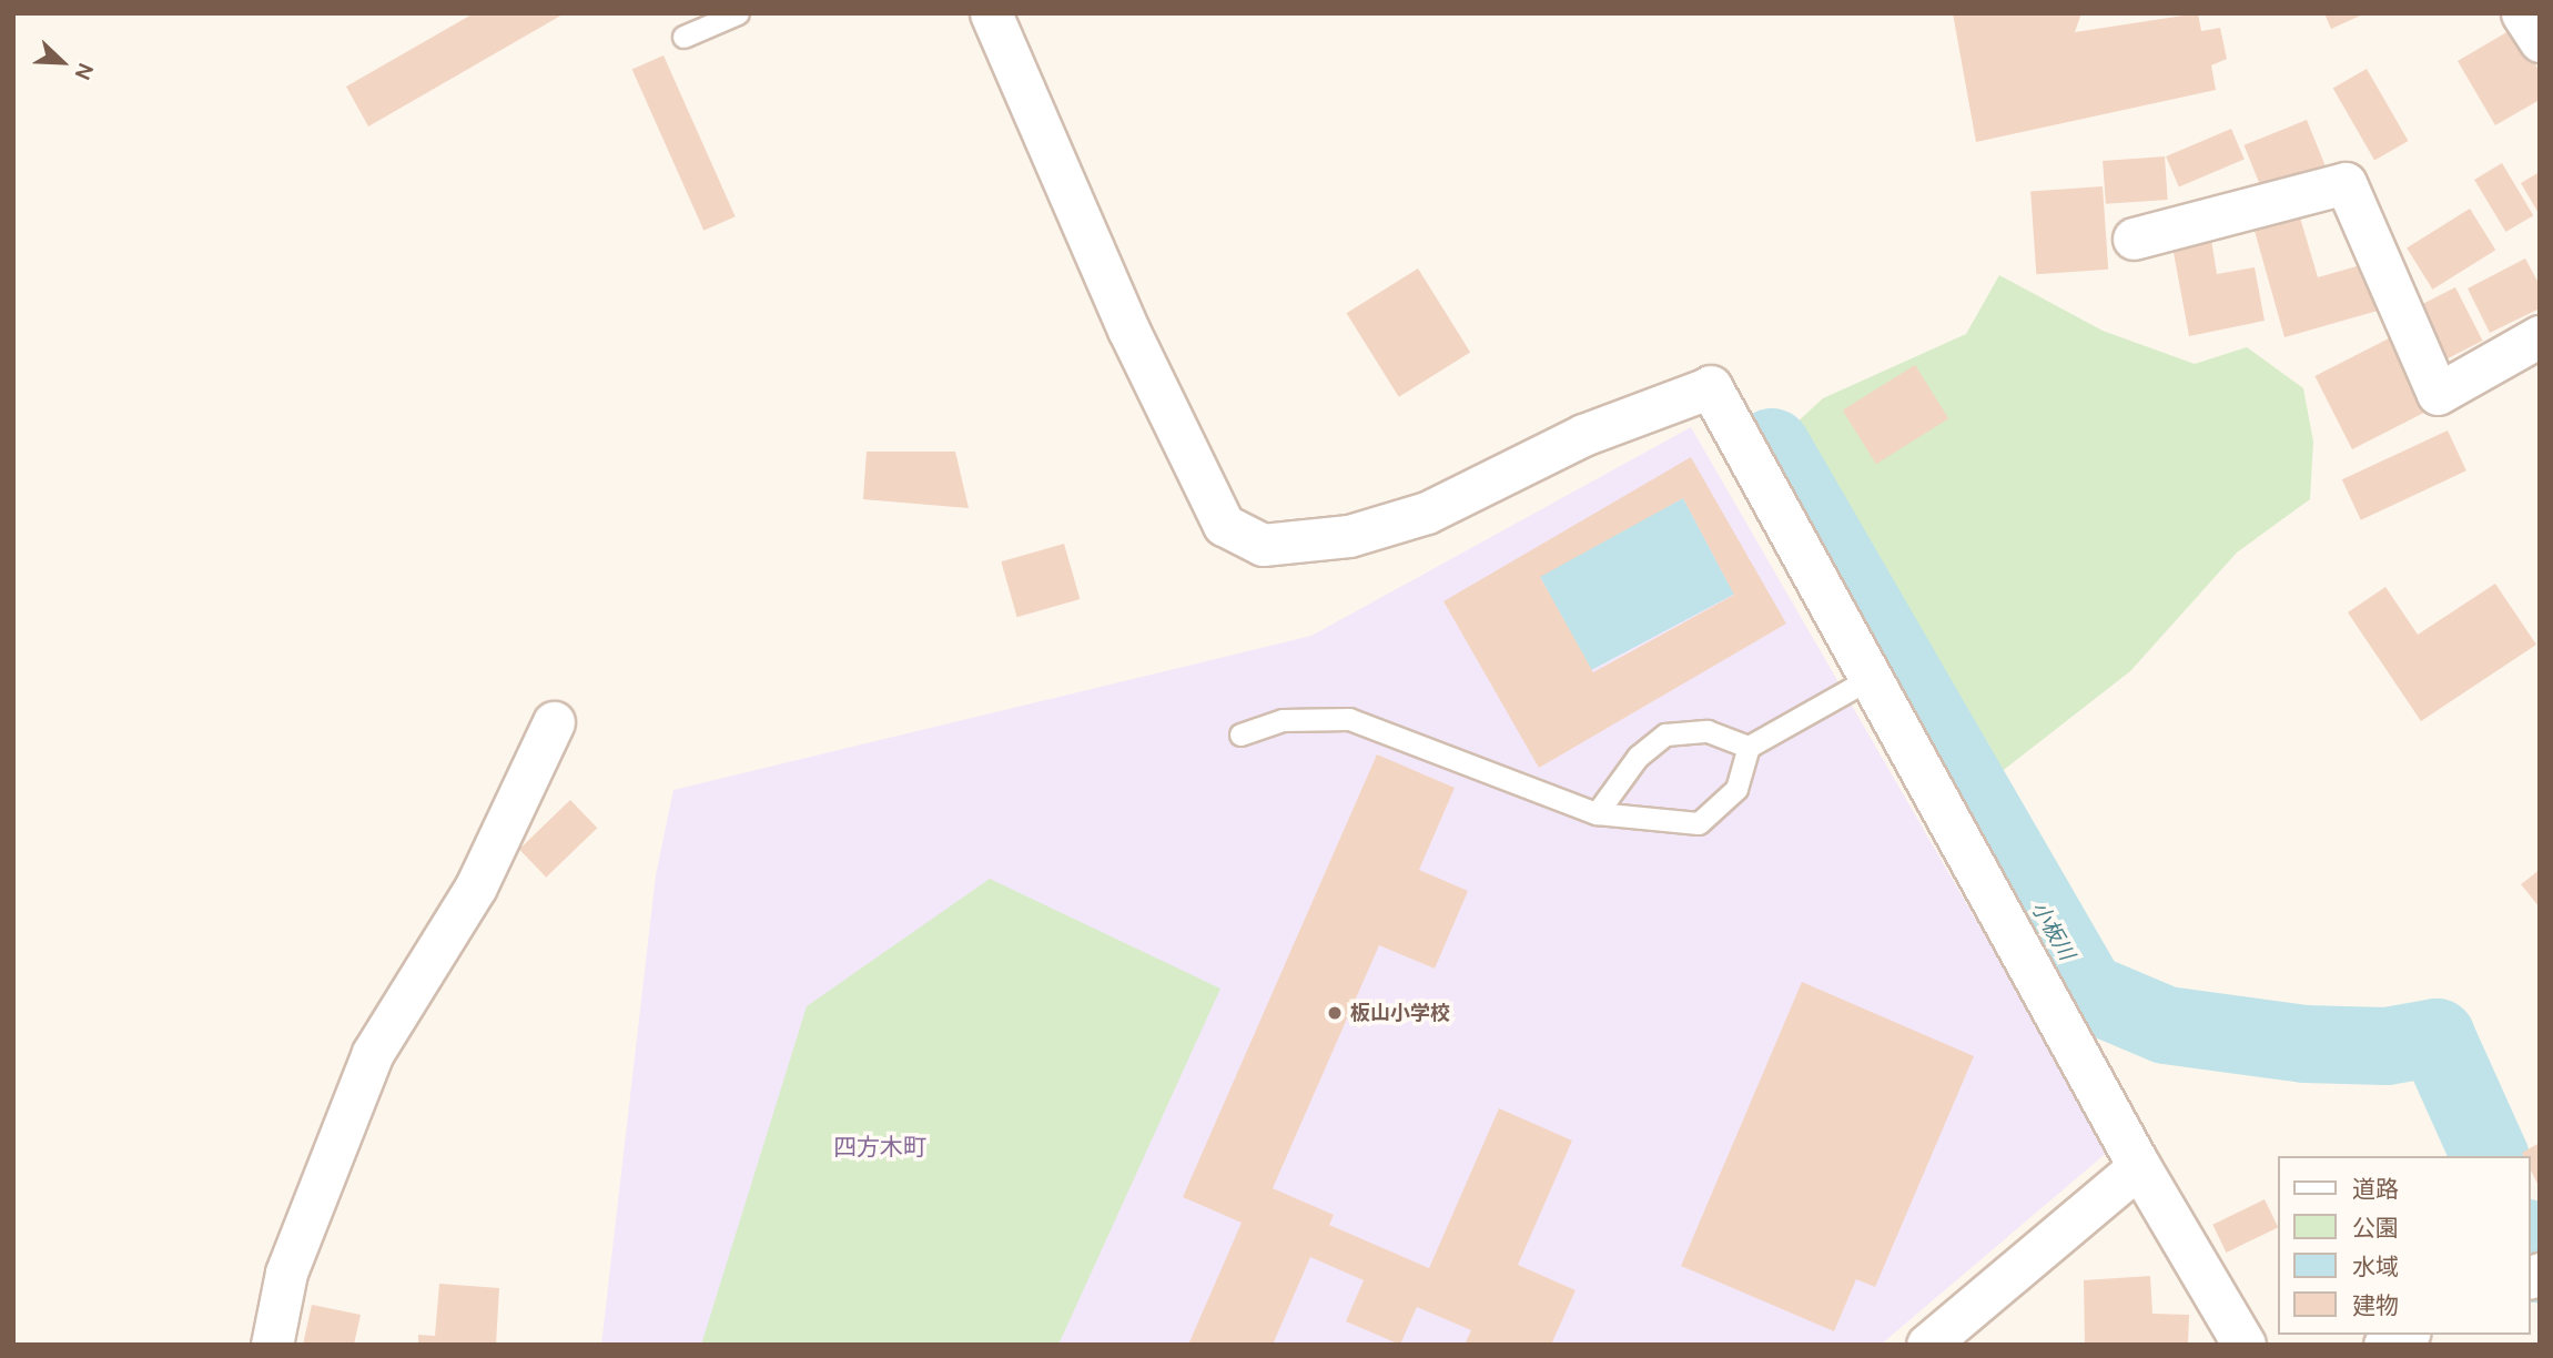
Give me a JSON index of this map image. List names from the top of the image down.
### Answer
{
  "districts": ["四方木町"],
  "water": ["小板川"],
  "places": ["板山小学校"],
  "legend": [
    "道路",
    "公園",
    "水域",
    "建物"
  ],
  "north": "bottom right"
}
